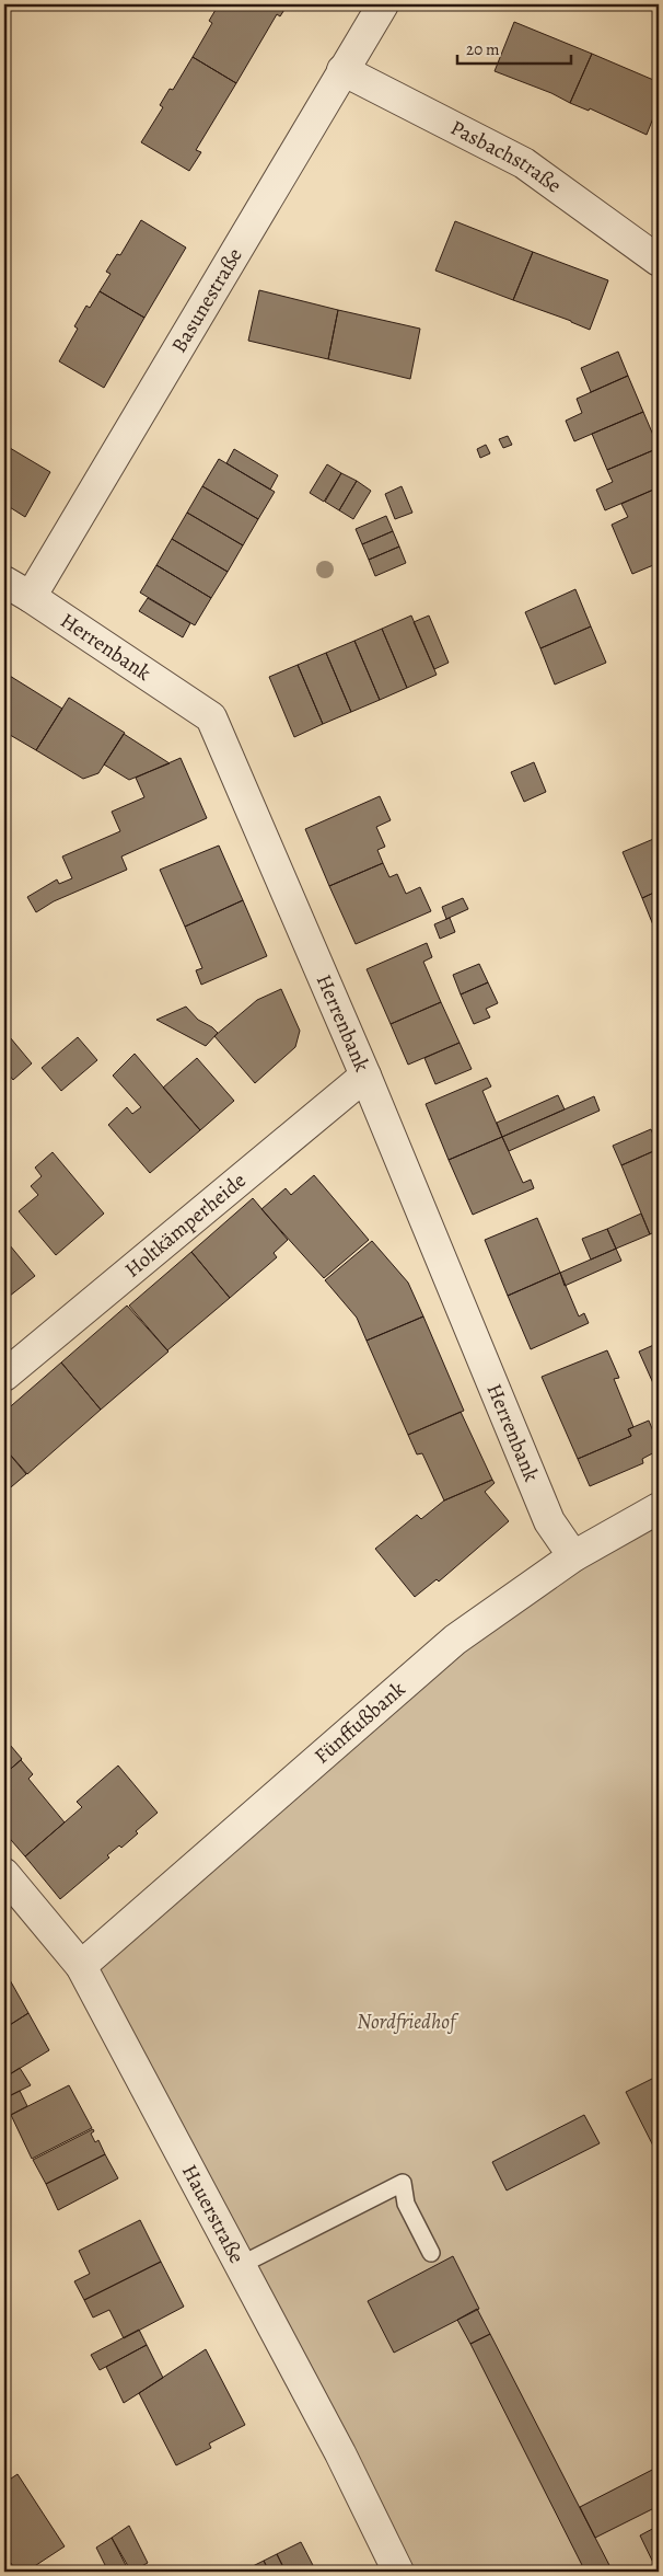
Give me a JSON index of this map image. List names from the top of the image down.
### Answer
{
  "streets": {
    "street": [
      "Pasbachstraße",
      "Basunestraße",
      "Herrenbank",
      "Holtkämperheide",
      "Fünffußbank",
      "Hauerstraße"
    ]
  },
  "crossings": [
    ["Pasbachstraße", "Basunestraße"],
    ["Basunestraße", "Herrenbank"],
    ["Herrenbank", "Holtkämperheide"],
    ["Herrenbank", "Fünffußbank"],
    ["Fünffußbank", "Hauerstraße"]
  ],
  "parks": ["Nordfriedhof"],
  "scale_bar": "20 m"
}
